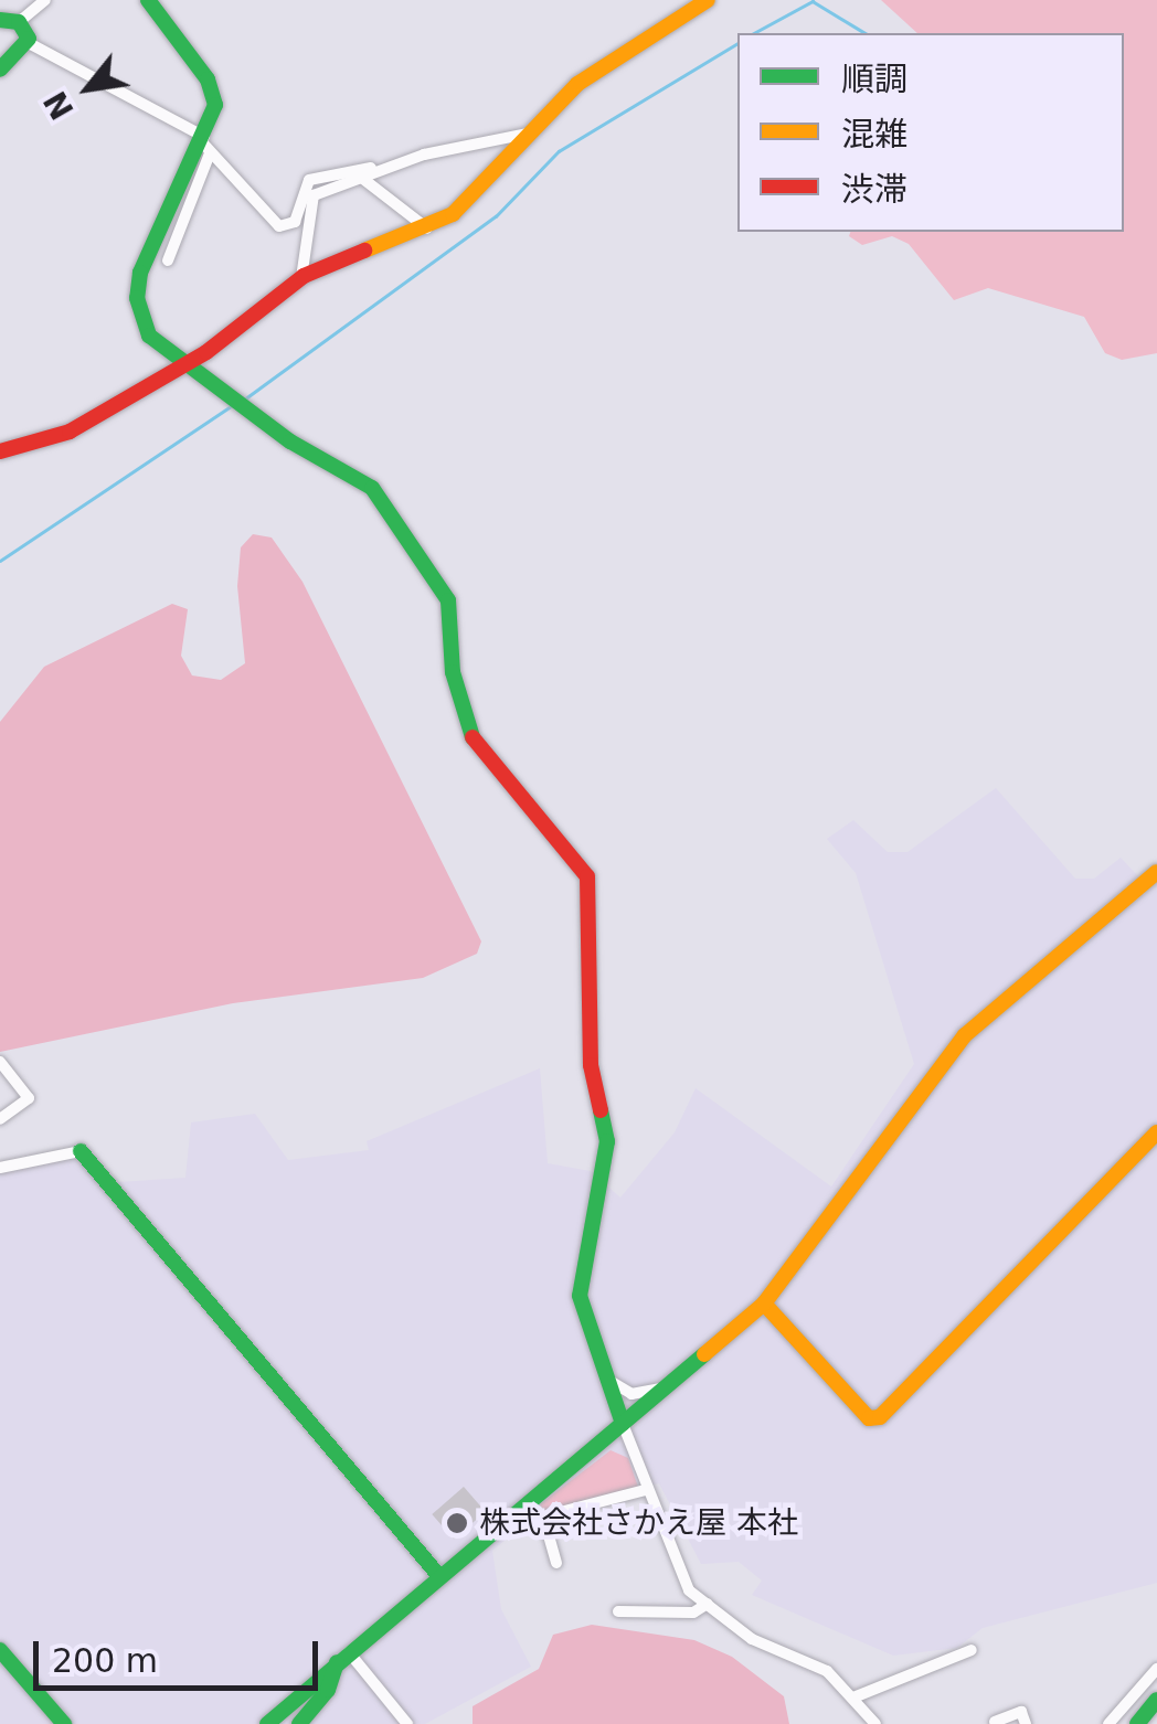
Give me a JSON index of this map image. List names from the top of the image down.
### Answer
{
  "places": ["株式会社さかえ屋 本社"],
  "legend": ["順調", "混雑", "渋滞"],
  "scale_bar": "200 m",
  "north": "bottom left"
}
